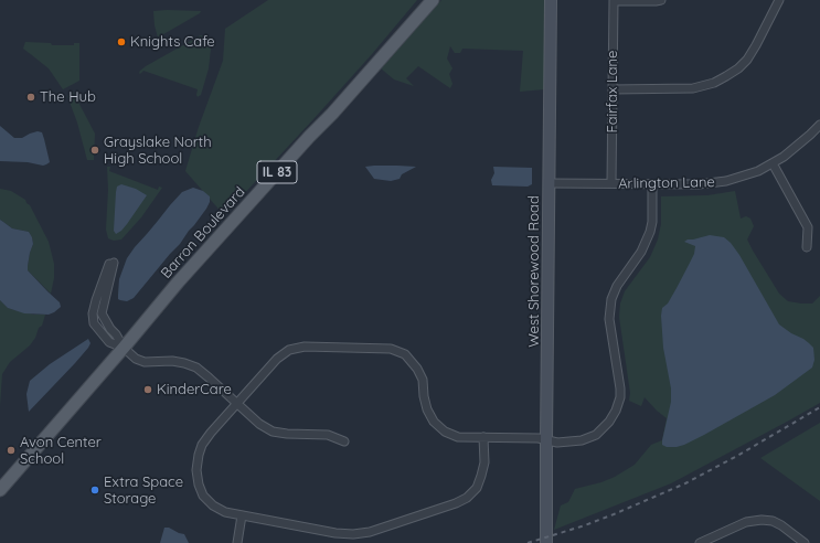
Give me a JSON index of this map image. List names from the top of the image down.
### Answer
{
  "streets": {
    "main road": ["IL 83", "Barron Boulevard", "West Shorewood Road"],
    "street": ["Fairfax Lane", "Arlington Lane"]
  },
  "crossings": [
    ["Fairfax Lane", "Arlington Lane"],
    ["Arlington Lane", "West Shorewood Road"]
  ],
  "places": [
    "Knights Cafe",
    "The Hub",
    "Grayslake North High School",
    "KinderCare",
    "Avon Center School",
    "Extra Space Storage"
  ]
}
